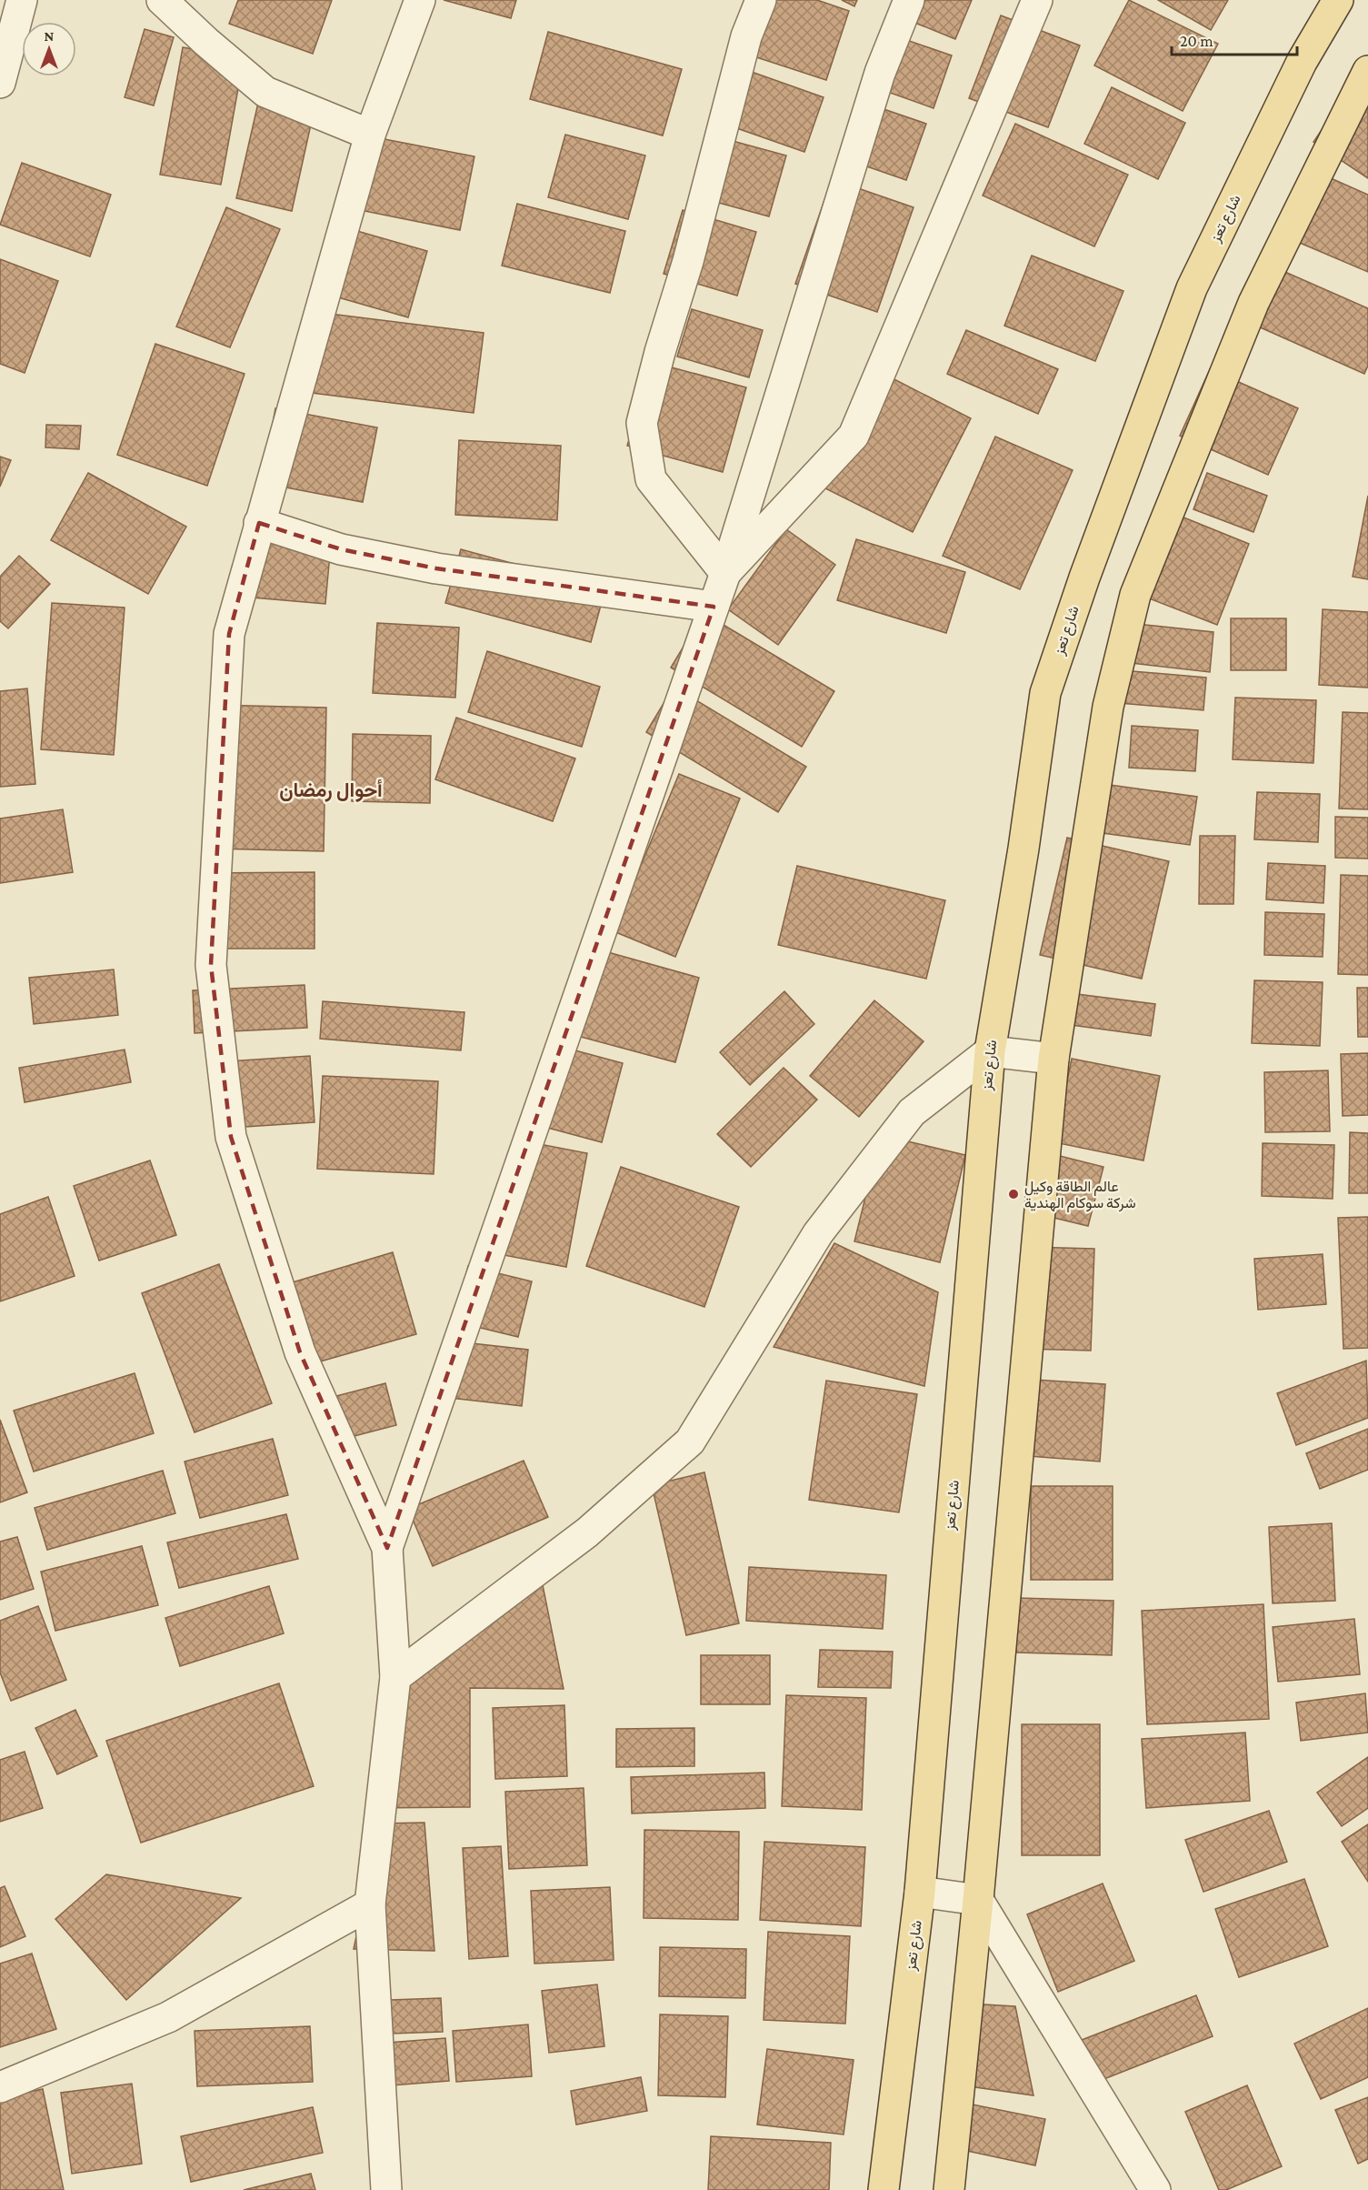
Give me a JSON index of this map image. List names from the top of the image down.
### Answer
{
  "streets": {
    "main road": ["شارع تعز"]
  },
  "districts": ["أحوال رمضان"],
  "places": ["عالم الطاقة وكيل شركة سوكام الهندية"],
  "scale_bar": "20 m",
  "north": "top"
}
